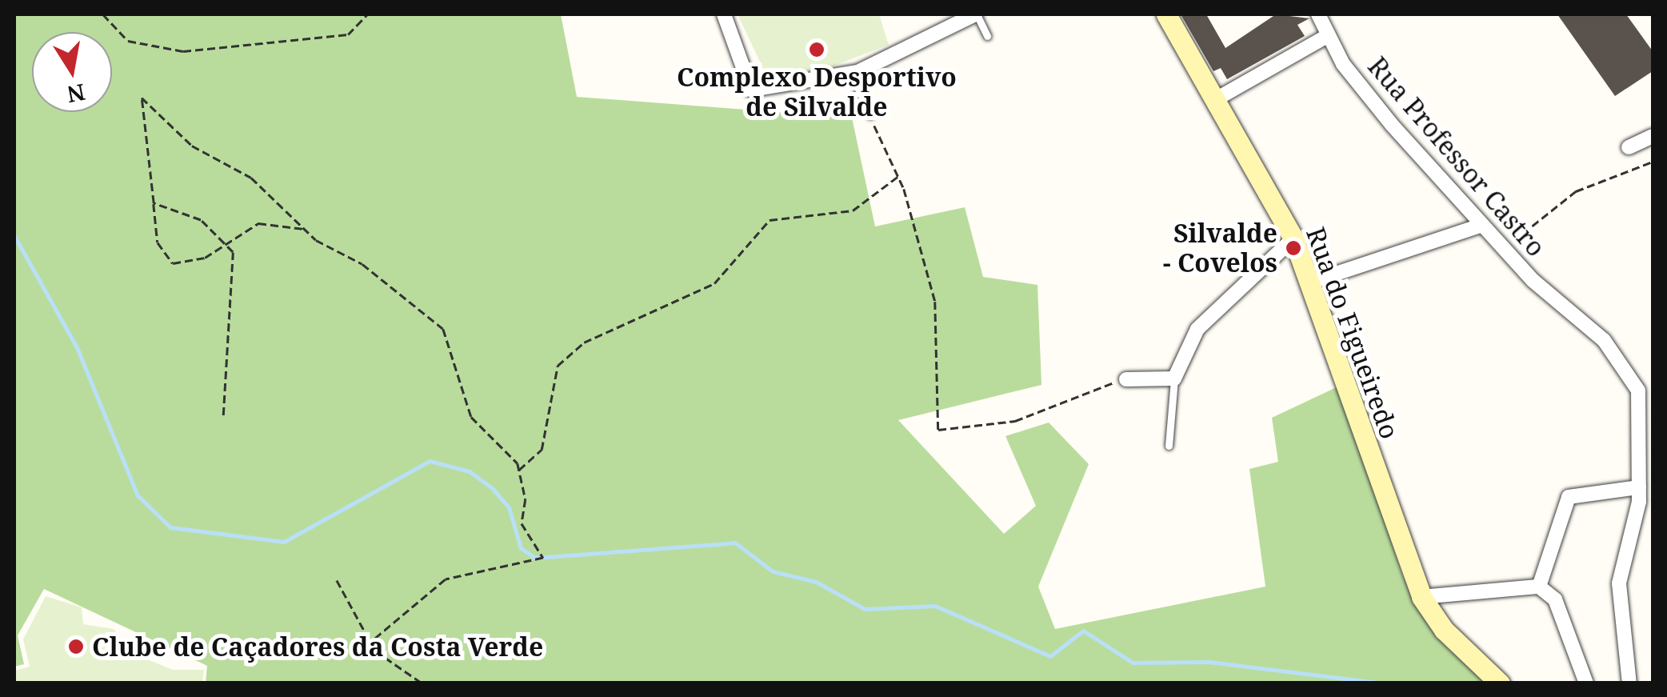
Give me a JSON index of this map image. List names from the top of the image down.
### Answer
{
  "streets": {
    "main road": ["Rua do Figueiredo"],
    "street": ["Rua Professor Castro"]
  },
  "places": ["Complexo Desportivo de Silvalde", "Silvalde - Covelos", "Clube de Caçadores da Costa Verde"],
  "north": "bottom"
}
